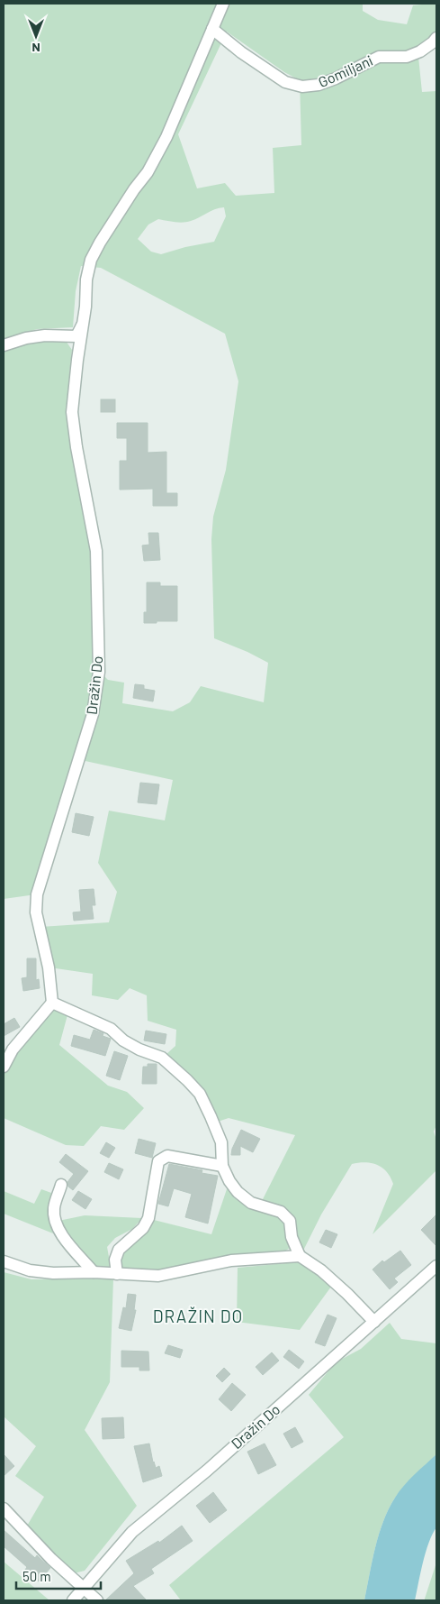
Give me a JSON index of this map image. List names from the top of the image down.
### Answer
{
  "streets": {
    "street": ["Gomiljani", "Dražin Do"]
  },
  "crossings": [
    ["Gomiljani", "Dražin Do"]
  ],
  "districts": ["DRAŽIN DO"],
  "scale_bar": "50 m",
  "north": "bottom"
}
